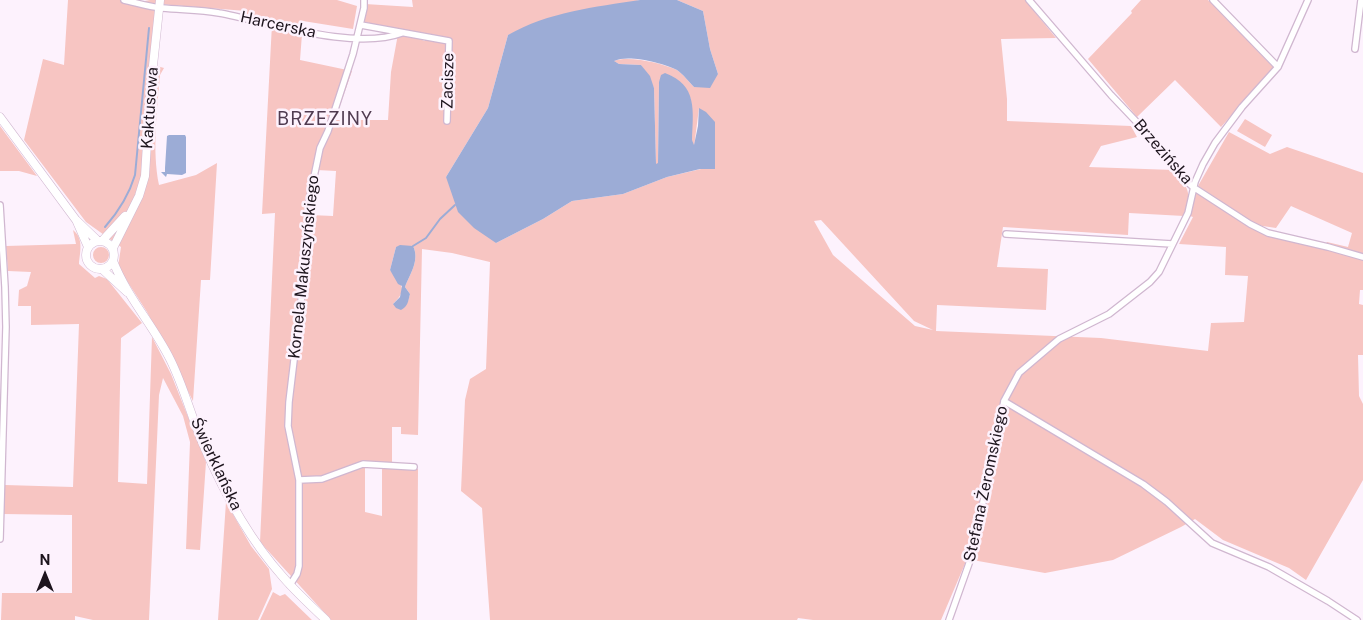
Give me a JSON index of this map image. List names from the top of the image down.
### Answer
{
  "streets": {
    "street": [
      "Harcerska",
      "Zacisze",
      "Kaktusowa",
      "Brzezińska",
      "Kornela Makuszyńskiego",
      "Świerklańska",
      "Stefana Żeromskiego"
    ]
  },
  "crossings": [
    ["Harcerska", "Zacisze"],
    ["Harcerska", "Kaktusowa"],
    ["Harcerska", "Kornela Makuszyńskiego"],
    ["Kaktusowa", "Świerklańska"],
    ["Brzezińska", "Stefana Żeromskiego"],
    ["Kornela Makuszyńskiego", "Świerklańska"]
  ],
  "districts": ["BRZEZINY"],
  "north": "top"
}
